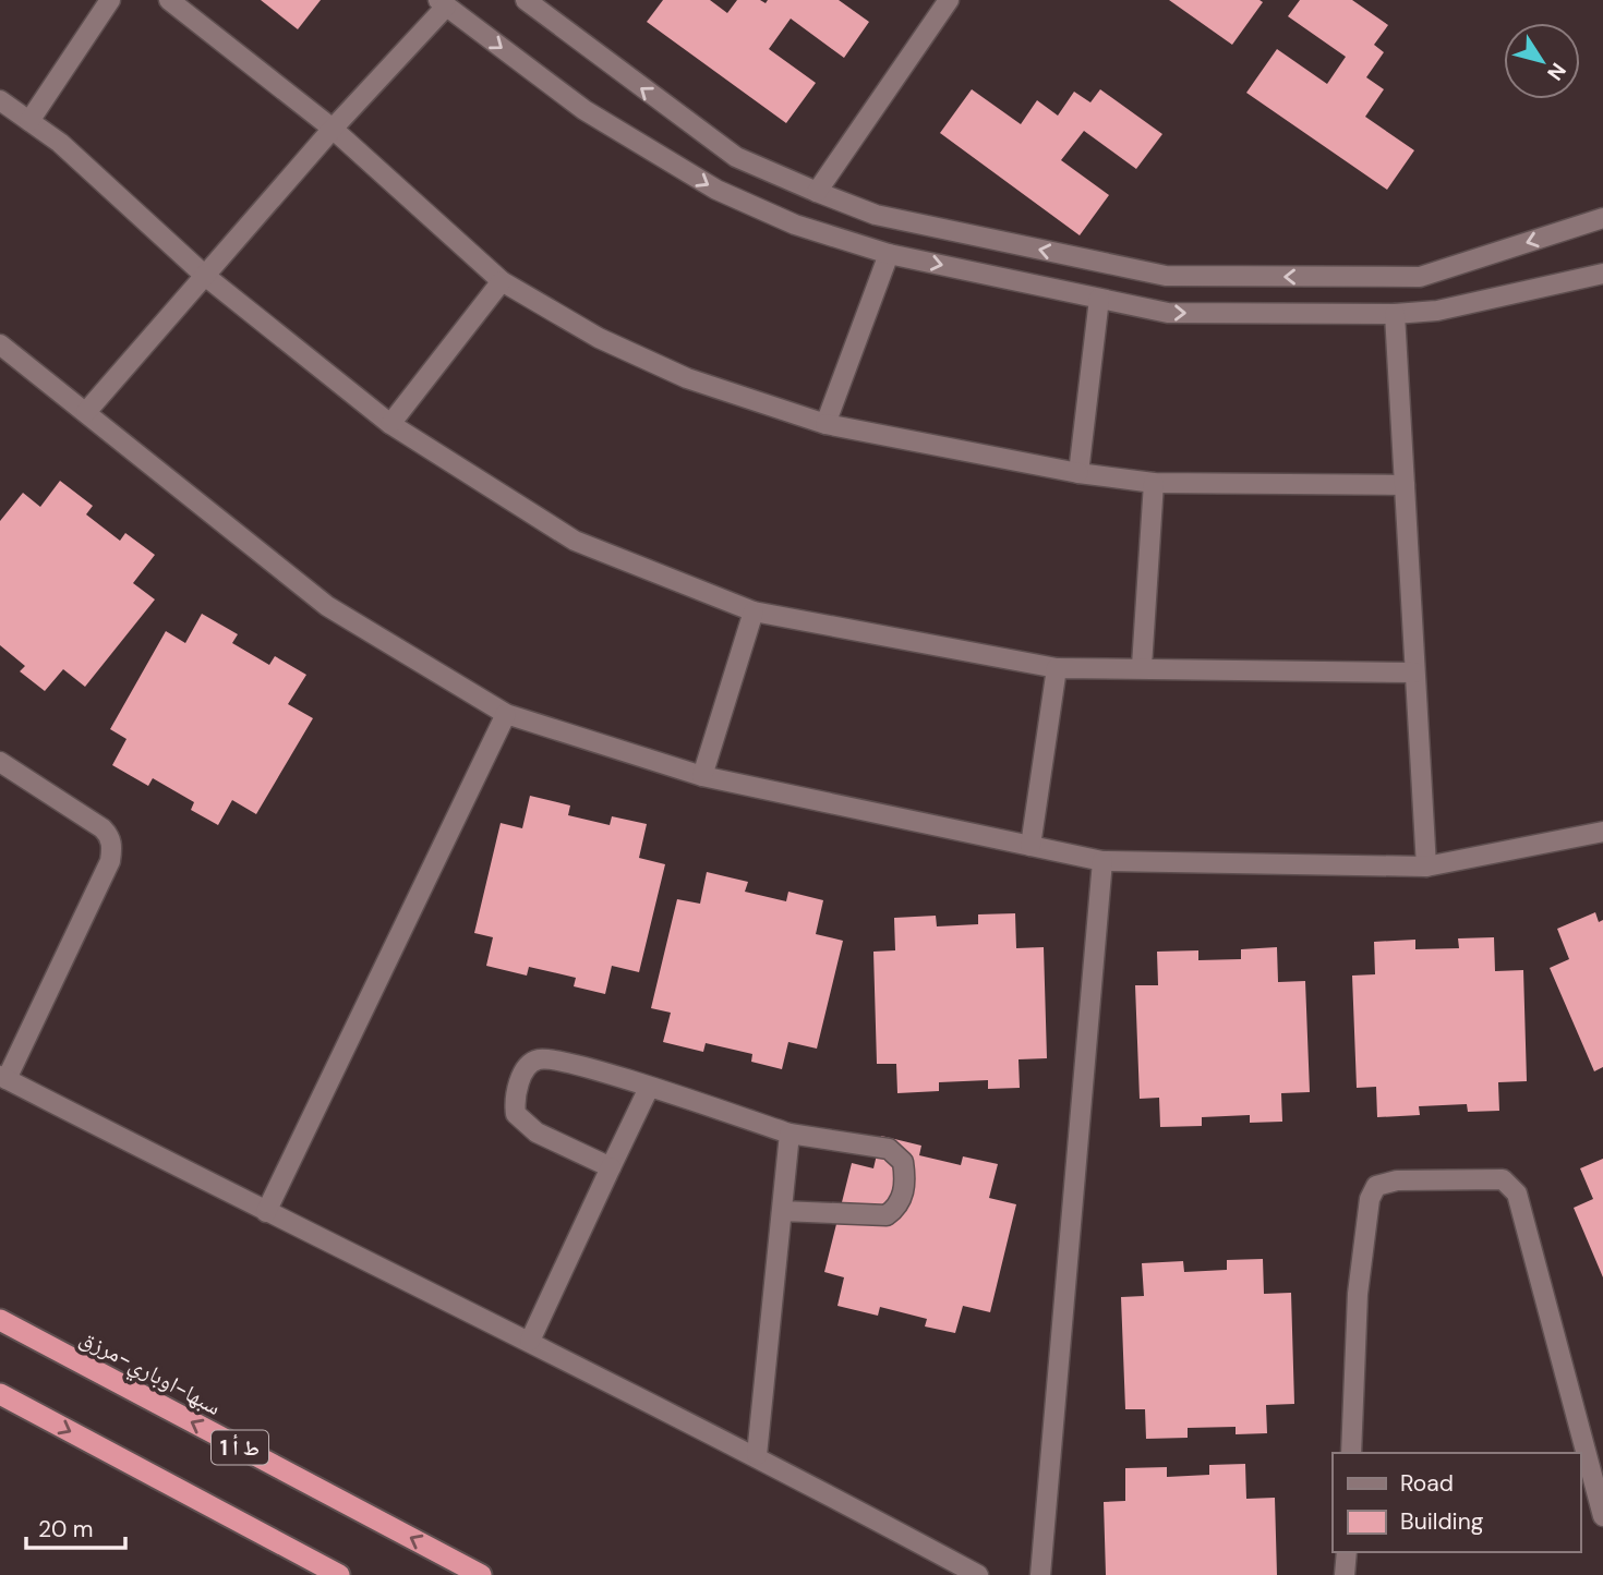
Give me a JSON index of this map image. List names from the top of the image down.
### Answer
{
  "streets": {
    "highway": ["سبها-اوباري-مرزق", "ط أ 1"]
  },
  "legend": ["Road", "Building"],
  "scale_bar": "20 m",
  "north": "bottom right"
}
